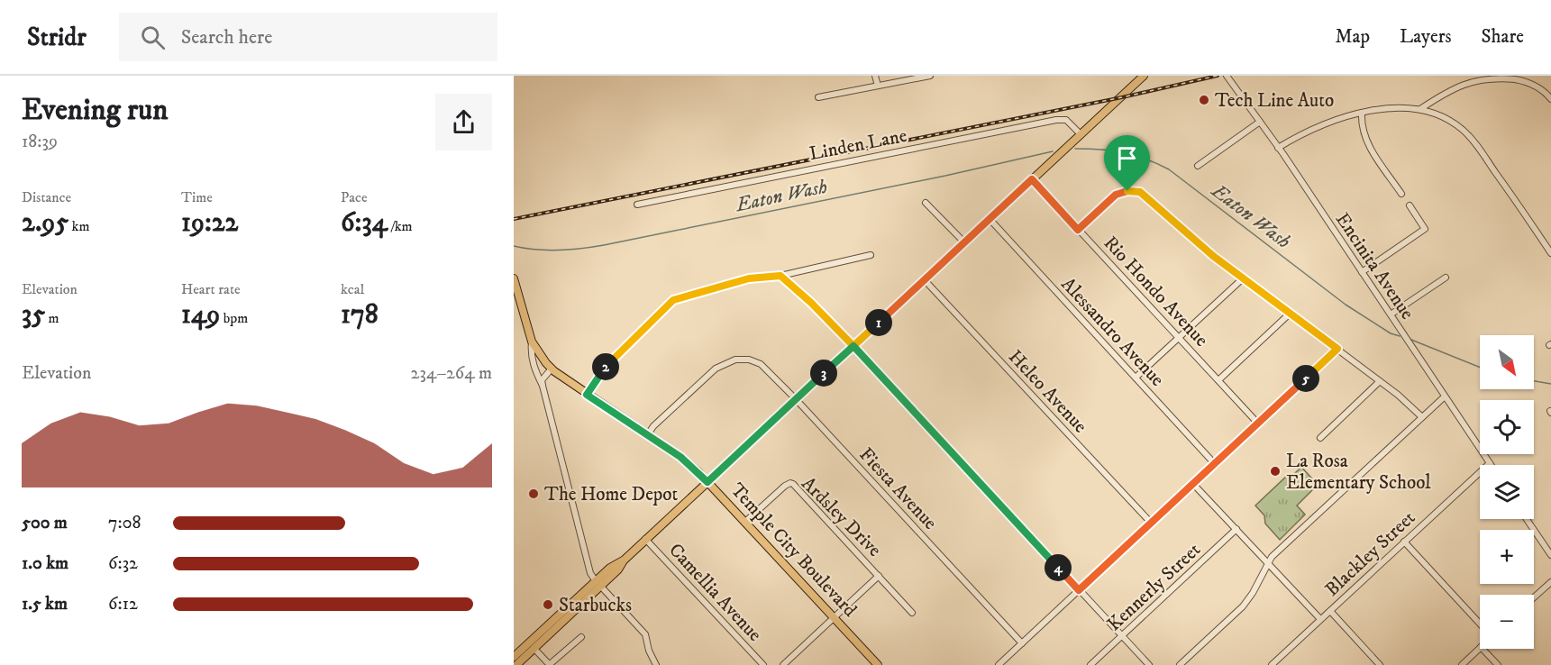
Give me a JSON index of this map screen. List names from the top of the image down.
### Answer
{
  "streets": {
    "main road": ["Temple City Boulevard"],
    "street": [
      "Linden Lane",
      "Encinita Avenue",
      "Rio Hondo Avenue",
      "Alessandro Avenue",
      "Heleo Avenue",
      "Fiesta Avenue",
      "Ardsley Drive",
      "Blackley Street",
      "Kennerly Street",
      "Camellia Avenue"
    ]
  },
  "crossings": [
    ["Encinita Avenue", "Blackley Street"],
    ["Fiesta Avenue", "Temple City Boulevard"],
    ["Ardsley Drive", "Temple City Boulevard"]
  ],
  "water": ["Eaton Wash"],
  "places": [
    "Tech Line Auto",
    "La Rosa Elementary School",
    "The Home Depot",
    "Starbucks"
  ],
  "north": "bottom right",
  "page": {
    "header": "Stridr",
    "search": "Search here",
    "nav": ["Map", "Layers", "Share"],
    "heading": ["Evening run", "18:39"],
    "stats": [
      ["Distance", "2.95 km"],
      ["Time", "19:22"],
      ["Pace", "6:34 /km"],
      ["Elevation", "35 m"],
      ["Heart rate", "149 bpm"],
      ["kcal", "178"]
    ],
    "pins": [
      "1",
      "2",
      "3",
      "5",
      "4"
    ],
    "map_buttons": ["+", "−"],
    "chart": ["Elevation", "234–264 m"],
    "list": [
      {
        "name": "500 m",
        "note": "7:08"
      },
      {
        "name": "1.0 km",
        "note": "6:32"
      },
      {
        "name": "1.5 km",
        "note": "6:12"
      }
    ]
  }
}
